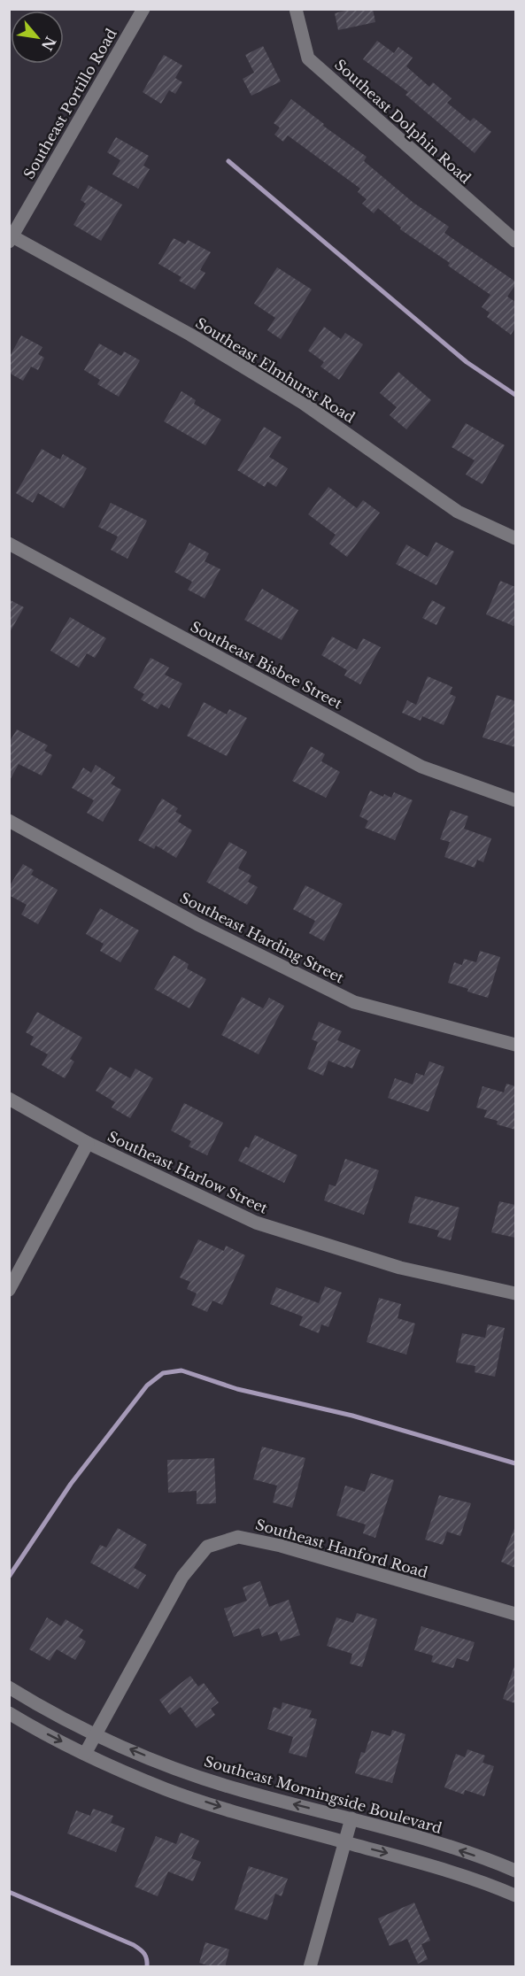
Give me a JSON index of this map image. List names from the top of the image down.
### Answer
{
  "streets": {
    "street": [
      "Southeast Portillo Road",
      "Southeast Dolphin Road",
      "Southeast Elmhurst Road",
      "Southeast Bisbee Street",
      "Southeast Harding Street",
      "Southeast Harlow Street",
      "Southeast Hanford Road",
      "Southeast Morningside Boulevard"
    ]
  },
  "crossings": [
    ["Southeast Portillo Road", "Southeast Elmhurst Road"],
    ["Southeast Hanford Road", "Southeast Morningside Boulevard"]
  ],
  "north": "bottom right"
}
